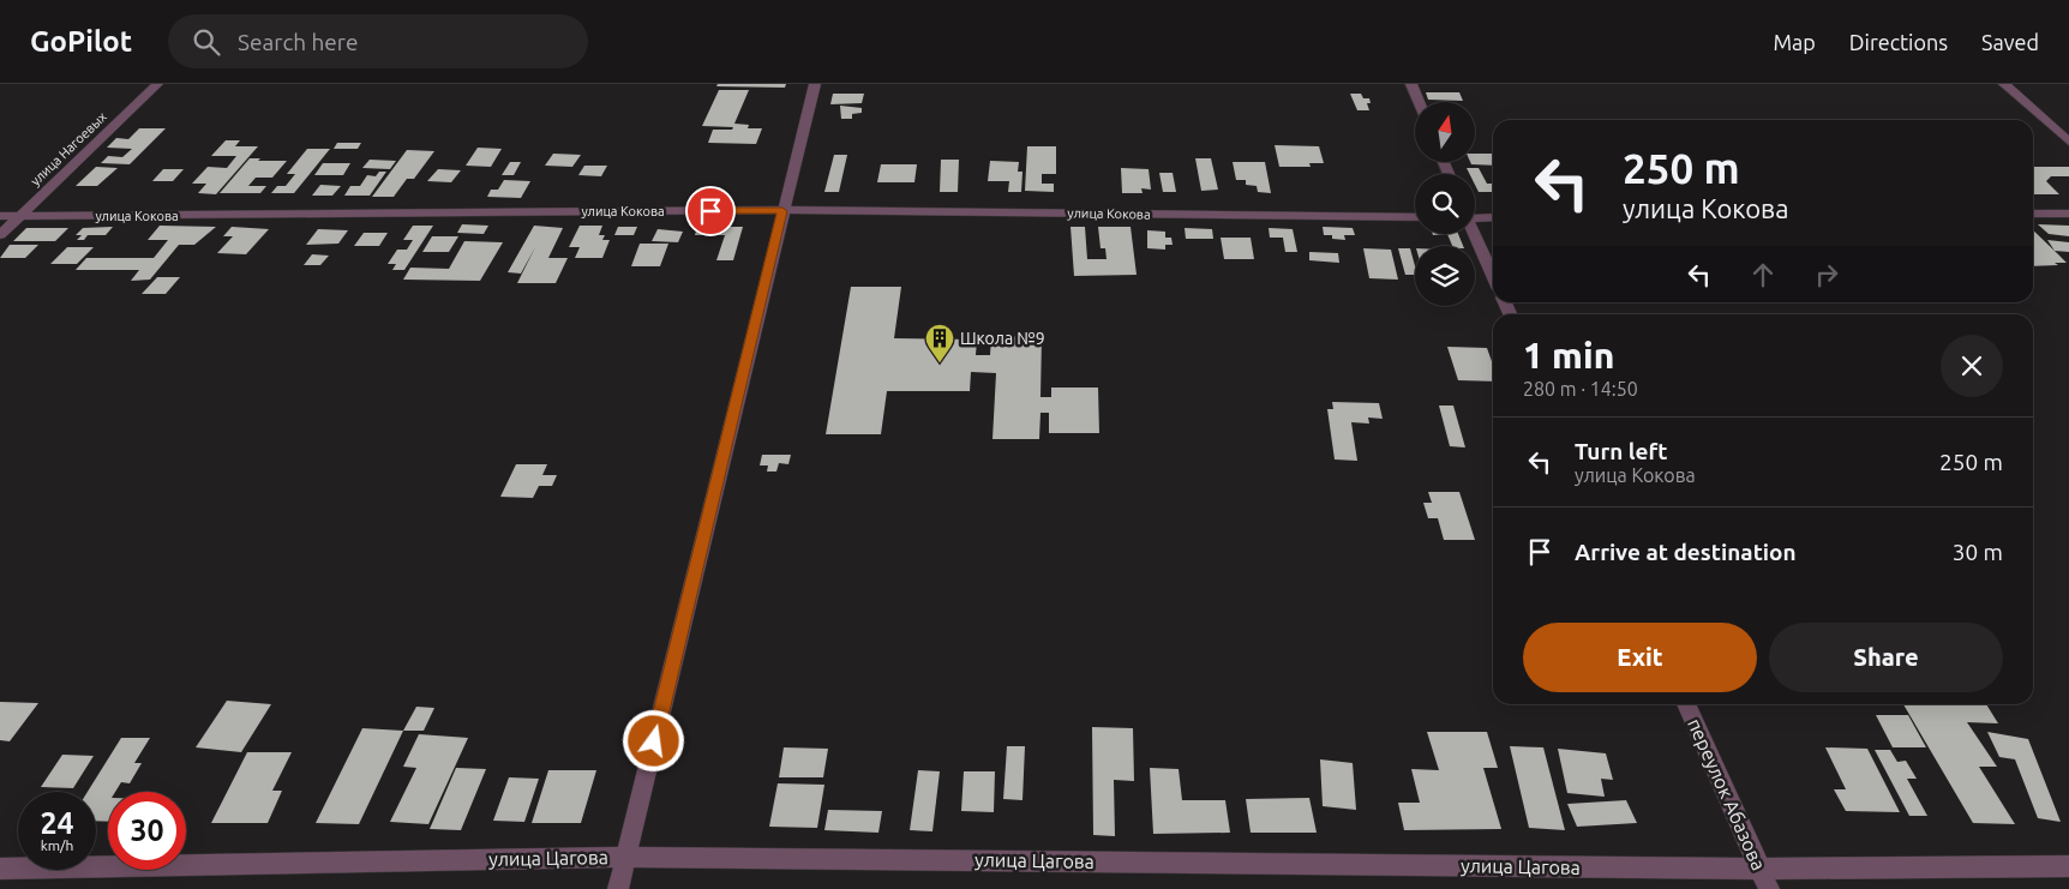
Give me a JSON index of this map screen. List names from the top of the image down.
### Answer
{
  "streets": {
    "street": [
      "улица Нагоевых",
      "улица Кокова",
      "переулок Абазова",
      "улица Цагова"
    ]
  },
  "crossings": [
    ["улица Нагоевых", "улица Кокова"],
    ["переулок Абазова", "улица Цагова"]
  ],
  "places": {
    "building": ["Школа №9"]
  },
  "north": "top",
  "page": {
    "header": "GoPilot",
    "search": "Search here",
    "nav": ["Map", "Directions", "Saved"],
    "turn": ["250 m", "улица Кокова"],
    "heading": ["1 min", "280 m · 14:50"],
    "list": [
      {
        "name": "Turn left",
        "note": "улица Кокова",
        "value": "250 m"
      },
      {
        "name": "Arrive at destination",
        "value": "30 m"
      }
    ],
    "buttons": ["Exit", "Share"],
    "speed": "24 km/h",
    "limit": "30"
  }
}
